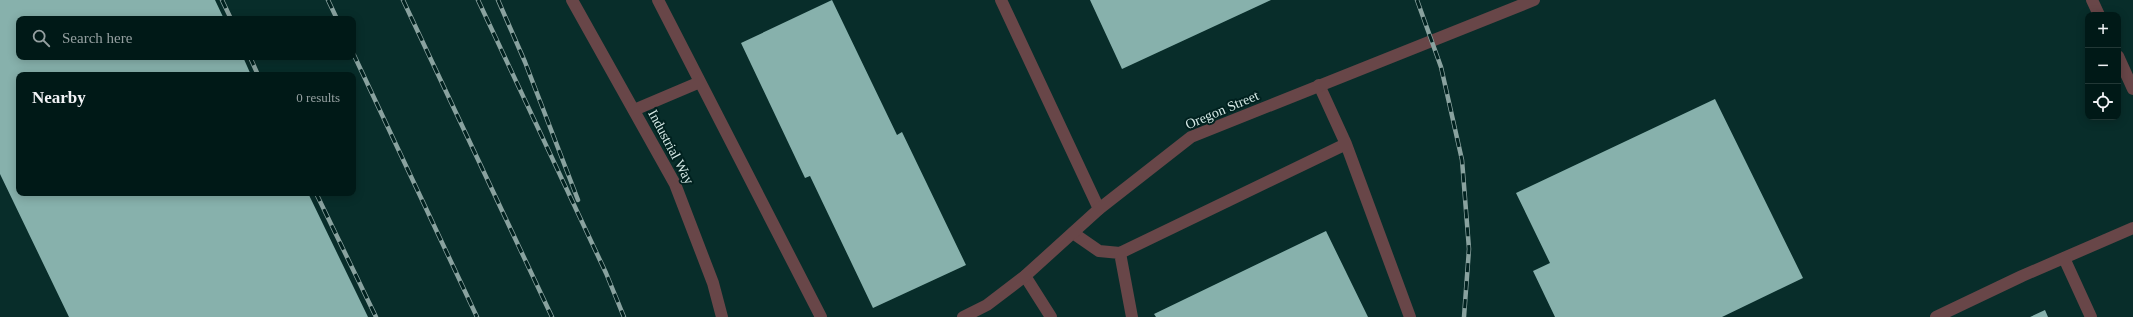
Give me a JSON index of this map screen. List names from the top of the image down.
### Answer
{
  "streets": {
    "street": ["Oregon Street", "Industrial Way"]
  },
  "page": {
    "map_buttons": ["+", "−"],
    "search": "Search here",
    "heading": ["Nearby", "0 results"]
  }
}
